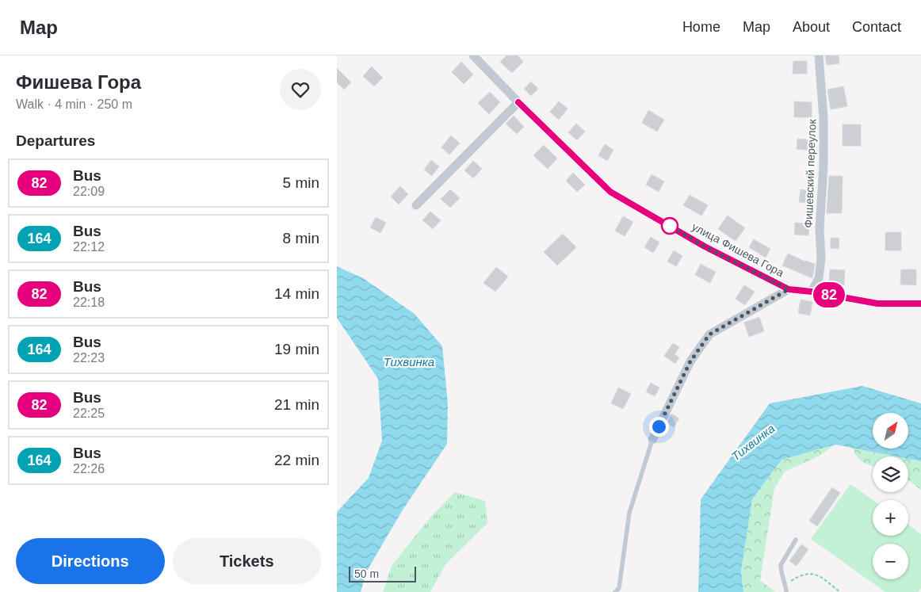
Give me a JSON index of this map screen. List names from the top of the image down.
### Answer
{
  "streets": {
    "street": ["Фишевский переулок", "улица Фишева Гора"]
  },
  "crossings": [
    ["Фишевский переулок", "улица Фишева Гора"]
  ],
  "water": ["Тихвинка"],
  "lines": ["bus line 82"],
  "scale_bar": "50 m",
  "north": "top right",
  "page": {
    "header": "Map",
    "nav": [
      "Home",
      "Map",
      "About",
      "Contact"
    ],
    "heading": [
      ["Фишева Гора", "Walk · 4 min · 250 m"],
      "Departures"
    ],
    "on_map": "82",
    "list": [
      {
        "mark": "82",
        "name": "Bus",
        "note": "22:09",
        "value": "5 min"
      },
      {
        "mark": "164",
        "name": "Bus",
        "note": "22:12",
        "value": "8 min"
      },
      {
        "mark": "82",
        "name": "Bus",
        "note": "22:18",
        "value": "14 min"
      },
      {
        "mark": "164",
        "name": "Bus",
        "note": "22:23",
        "value": "19 min"
      },
      {
        "mark": "82",
        "name": "Bus",
        "note": "22:25",
        "value": "21 min"
      },
      {
        "mark": "164",
        "name": "Bus",
        "note": "22:26",
        "value": "22 min"
      }
    ],
    "map_buttons": ["+", "−"],
    "buttons": ["Directions", "Tickets"],
    "scale": "50 m"
  }
}
